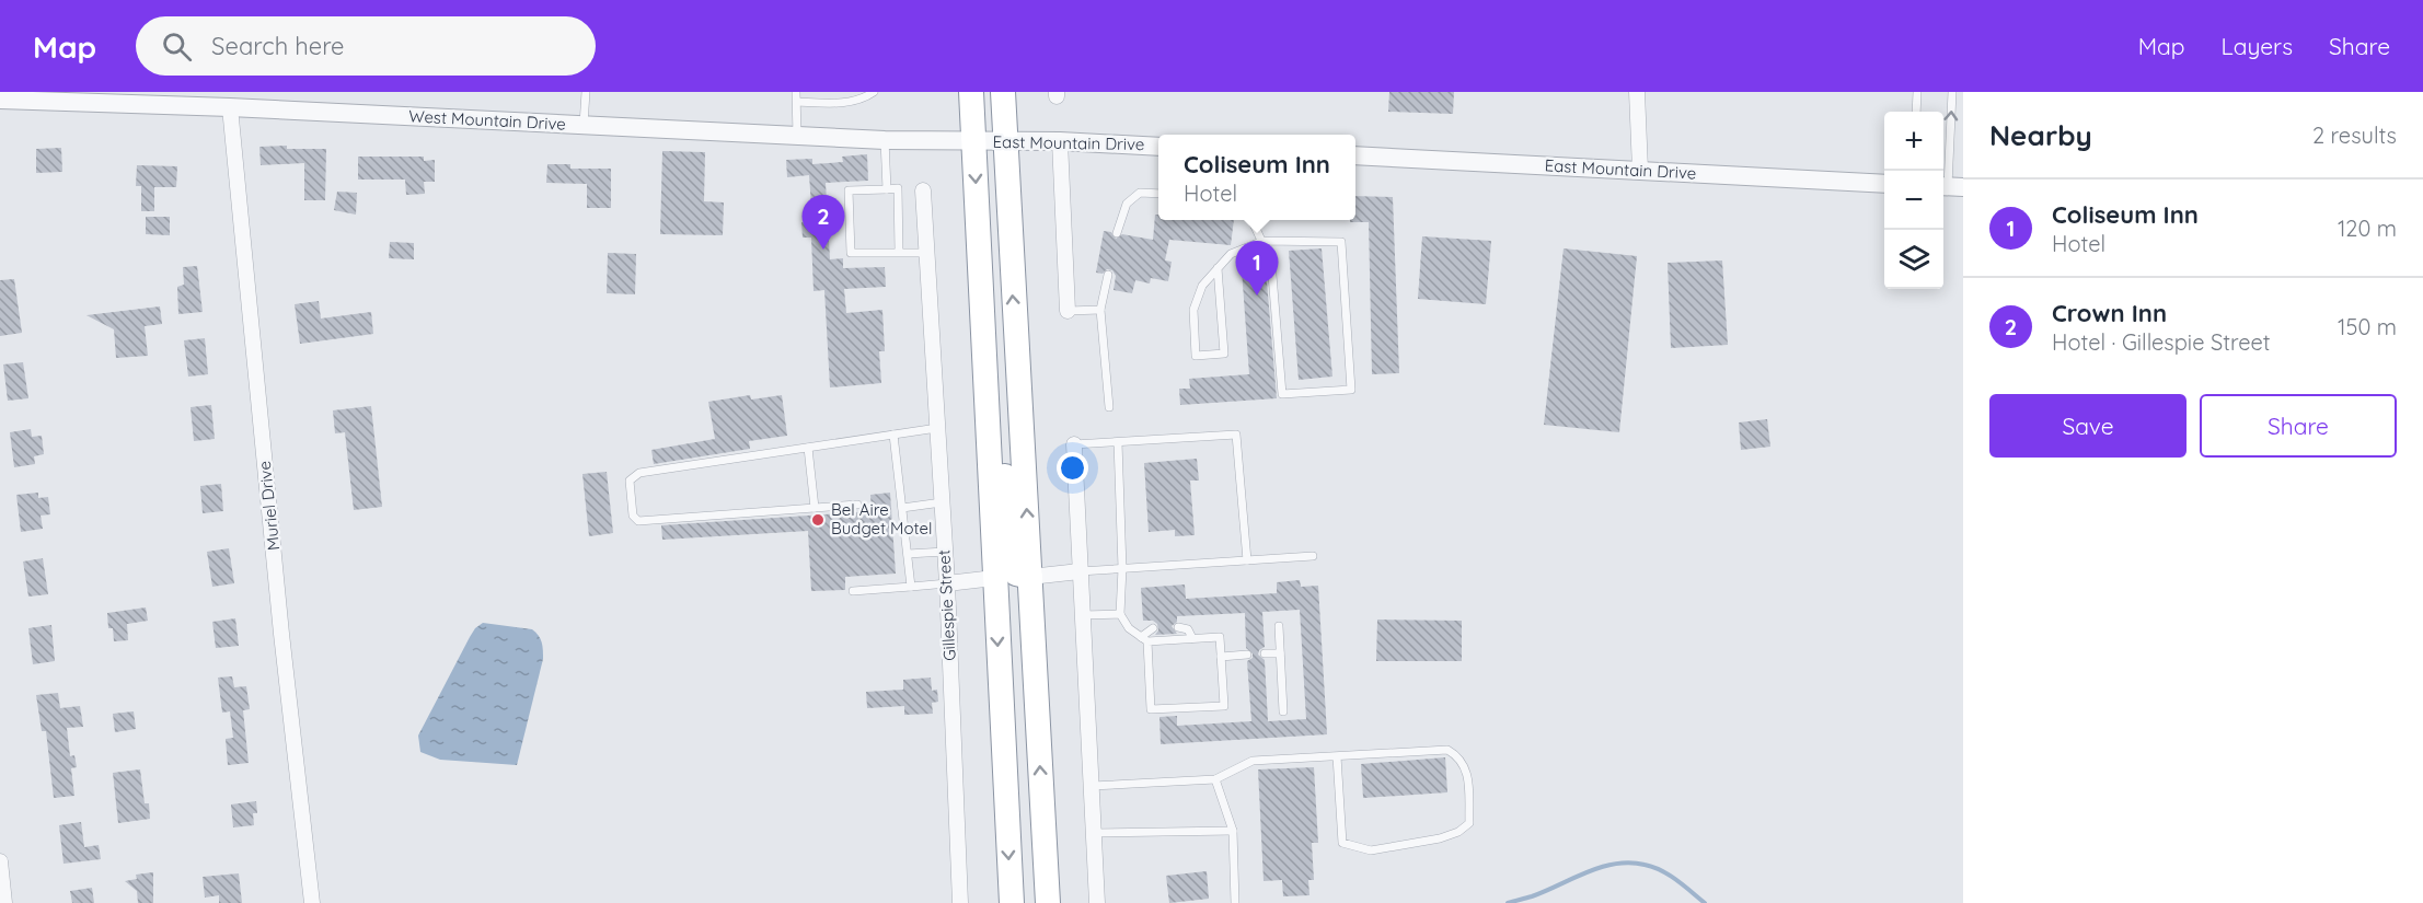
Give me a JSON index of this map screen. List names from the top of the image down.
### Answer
{
  "streets": {
    "street": [
      "West Mountain Drive",
      "East Mountain Drive",
      "Muriel Drive",
      "Gillespie Street"
    ]
  },
  "crossings": [
    ["West Mountain Drive", "East Mountain Drive"],
    ["West Mountain Drive", "Muriel Drive"]
  ],
  "places": ["Bel Aire Budget Motel"],
  "page": {
    "header": "Map",
    "search": "Search here",
    "nav": ["Map", "Layers", "Share"],
    "heading": ["Nearby", "2 results"],
    "map_buttons": ["+", "−"],
    "popup": ["Coliseum Inn", "Hotel"],
    "list": [
      {
        "mark": "1",
        "name": "Coliseum Inn",
        "note": "Hotel",
        "value": "120 m"
      },
      {
        "mark": "2",
        "name": "Crown Inn",
        "note": "Hotel · Gillespie Street",
        "value": "150 m"
      }
    ],
    "pins": ["2", "1"],
    "buttons": ["Save", "Share"]
  }
}
